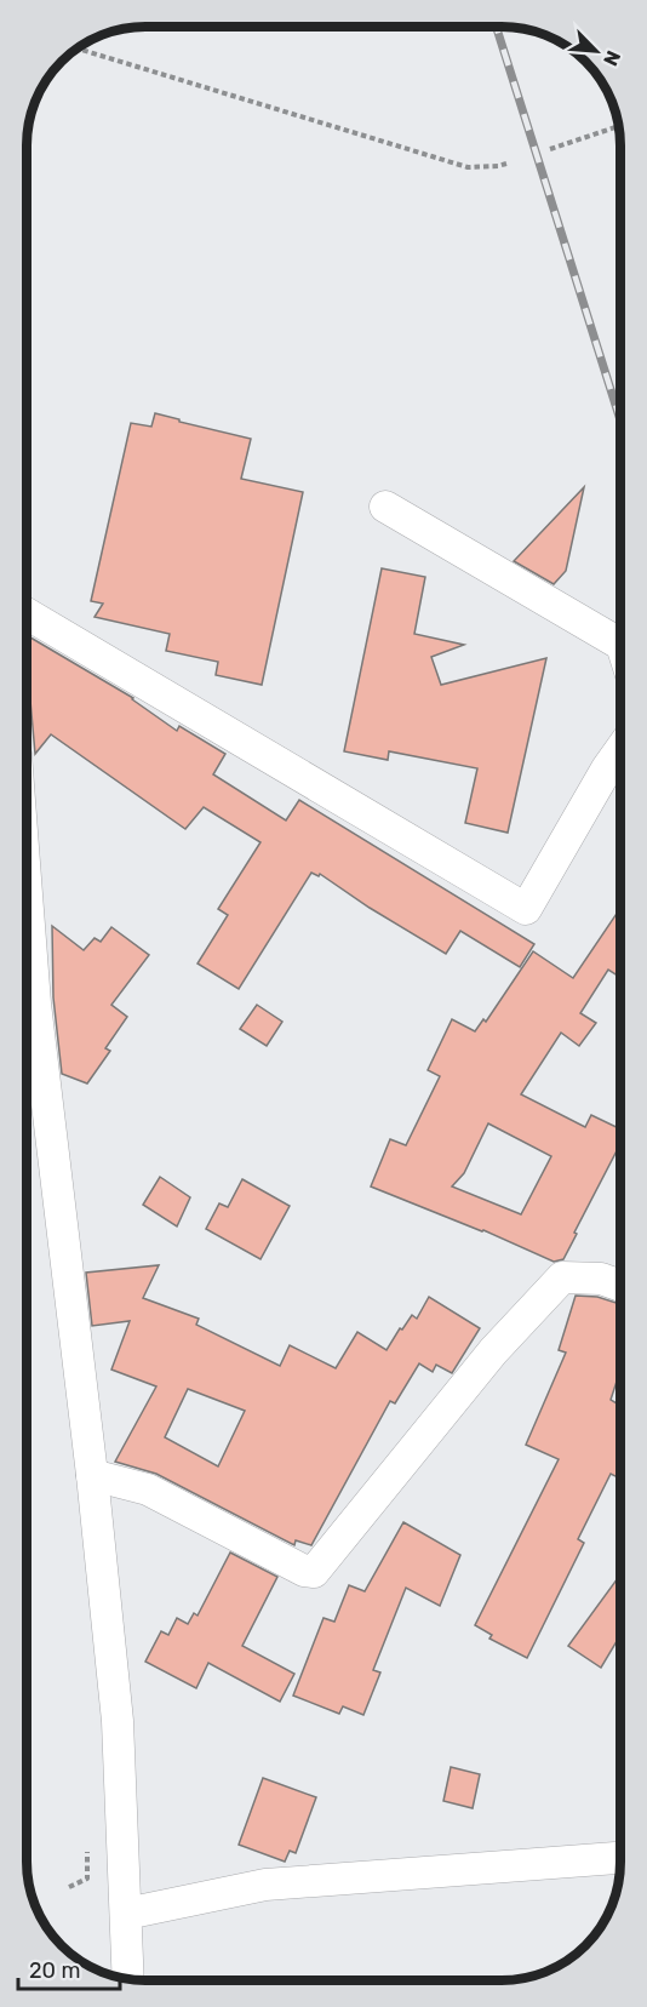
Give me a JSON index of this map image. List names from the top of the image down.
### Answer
{
  "scale_bar": "20 m",
  "north": "bottom right"
}
